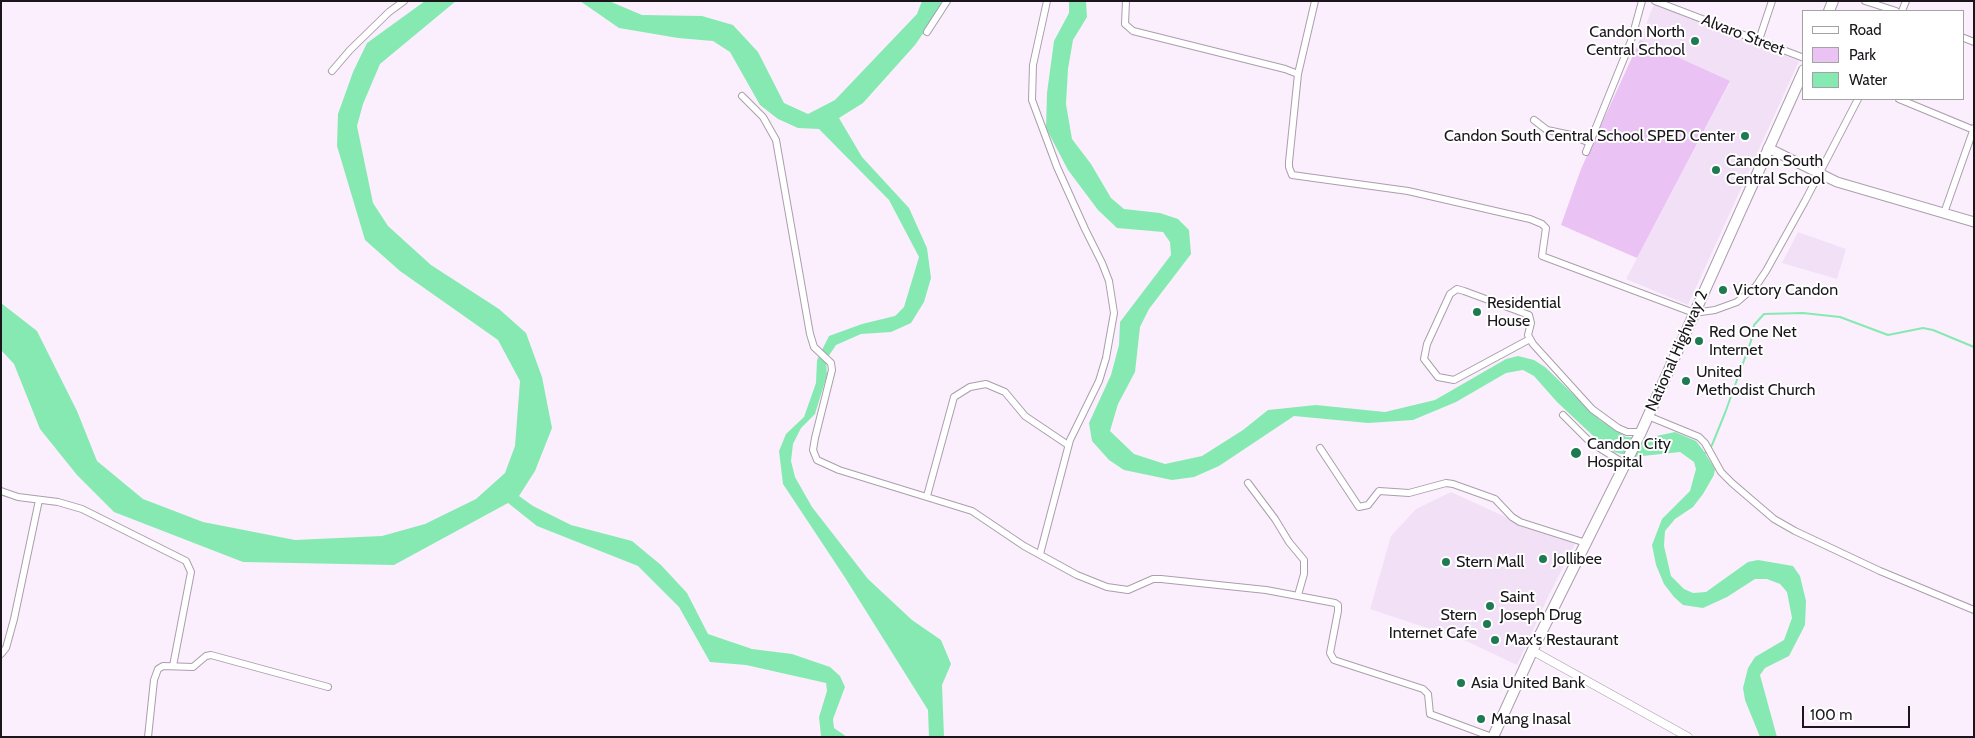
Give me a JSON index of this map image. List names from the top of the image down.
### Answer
{
  "streets": {
    "main road": ["National Highway 2"],
    "street": ["Alvaro Street"]
  },
  "places": [
    "Candon North Central School",
    "Candon South Central School SPED Center",
    "Candon South Central School",
    "Victory Candon",
    "Residential House",
    "Red One Net Internet",
    "United Methodist Church",
    "Candon City Hospital",
    "Jollibee",
    "Stern Mall",
    "Saint Joseph Drug",
    "Stern Internet Cafe",
    "Max's Restaurant",
    "Asia United Bank",
    "Mang Inasal"
  ],
  "legend": ["Road", "Park", "Water"],
  "scale_bar": "100 m"
}
